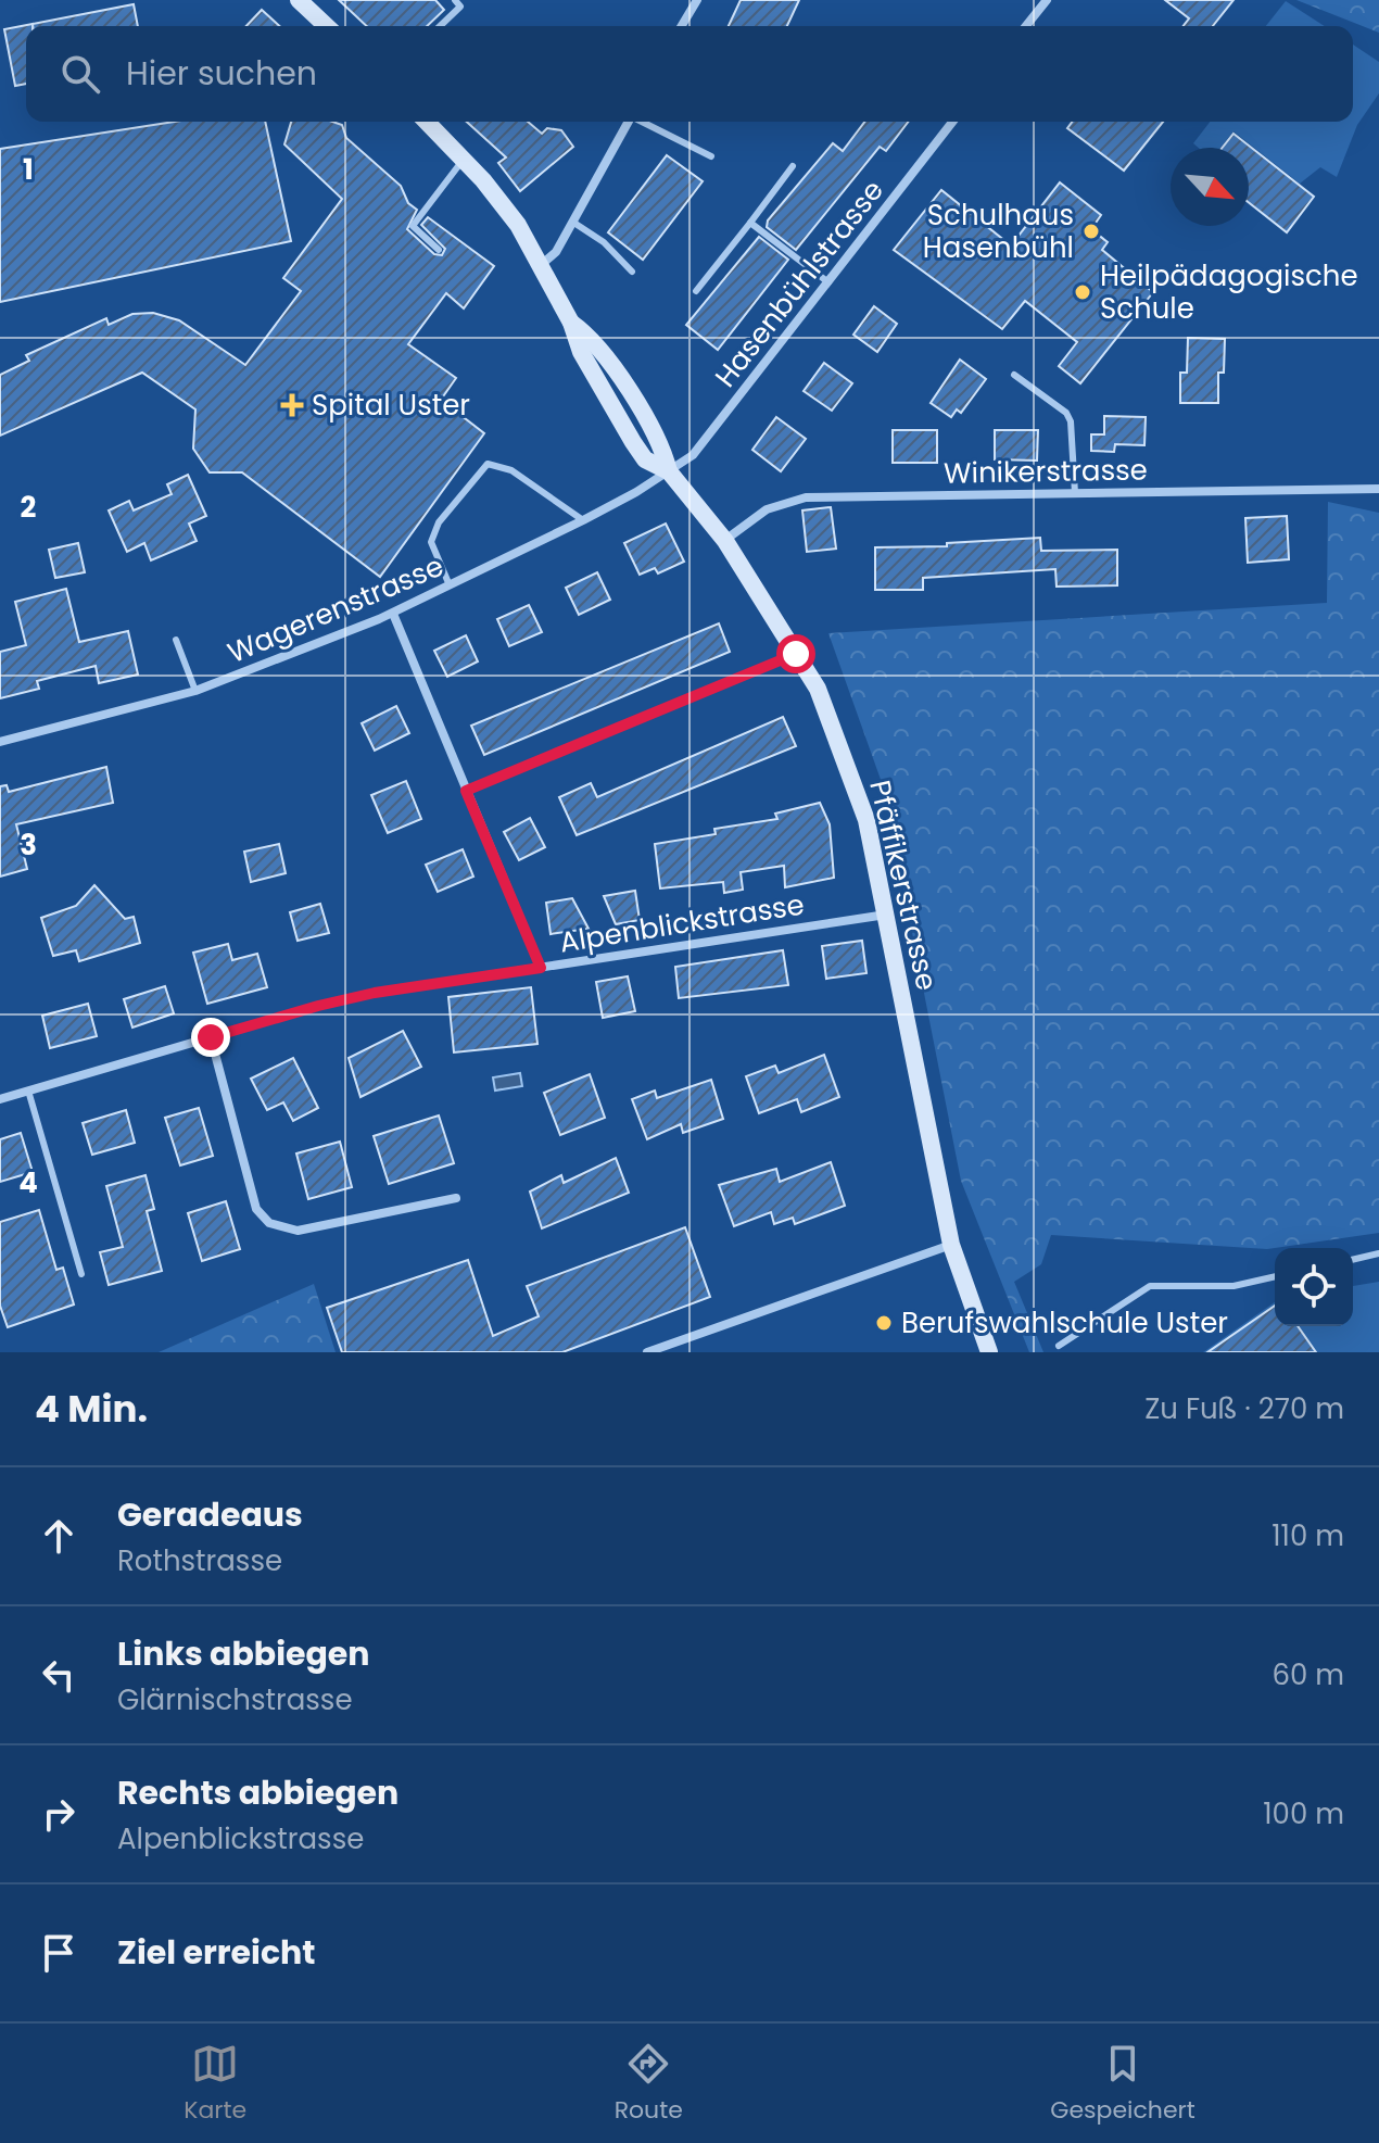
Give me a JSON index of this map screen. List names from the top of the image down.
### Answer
{
  "streets": {
    "main road": ["Pfäffikerstrasse"],
    "street": [
      "Hasenbühlstrasse",
      "Winikerstrasse",
      "Wagerenstrasse",
      "Alpenblickstrasse"
    ]
  },
  "crossings": [
    ["Hasenbühlstrasse", "Wagerenstrasse"],
    ["Hasenbühlstrasse", "Pfäffikerstrasse"],
    ["Winikerstrasse", "Pfäffikerstrasse"],
    ["Wagerenstrasse", "Pfäffikerstrasse"],
    ["Pfäffikerstrasse", "Alpenblickstrasse"]
  ],
  "places": {
    "other": ["Schulhaus Hasenbühl", "Heilpädagogische Schule", "Berufswahlschule Uster"],
    "health": ["Spital Uster"]
  },
  "north": "bottom right",
  "page": {
    "search": "Hier suchen",
    "heading": ["4 Min.", "Zu Fuß · 270 m"],
    "list": [
      ["Geradeaus", "Rothstrasse", "110 m"],
      ["Links abbiegen", "Glärnischstrasse", "60 m"],
      ["Rechts abbiegen", "Alpenblickstrasse", "100 m"],
      "Ziel erreicht"
    ],
    "nav": ["Karte", "Route", "Gespeichert"]
  },
  "grid": {
    "rows": [
      "1",
      "2",
      "3",
      "4"
    ]
  }
}
